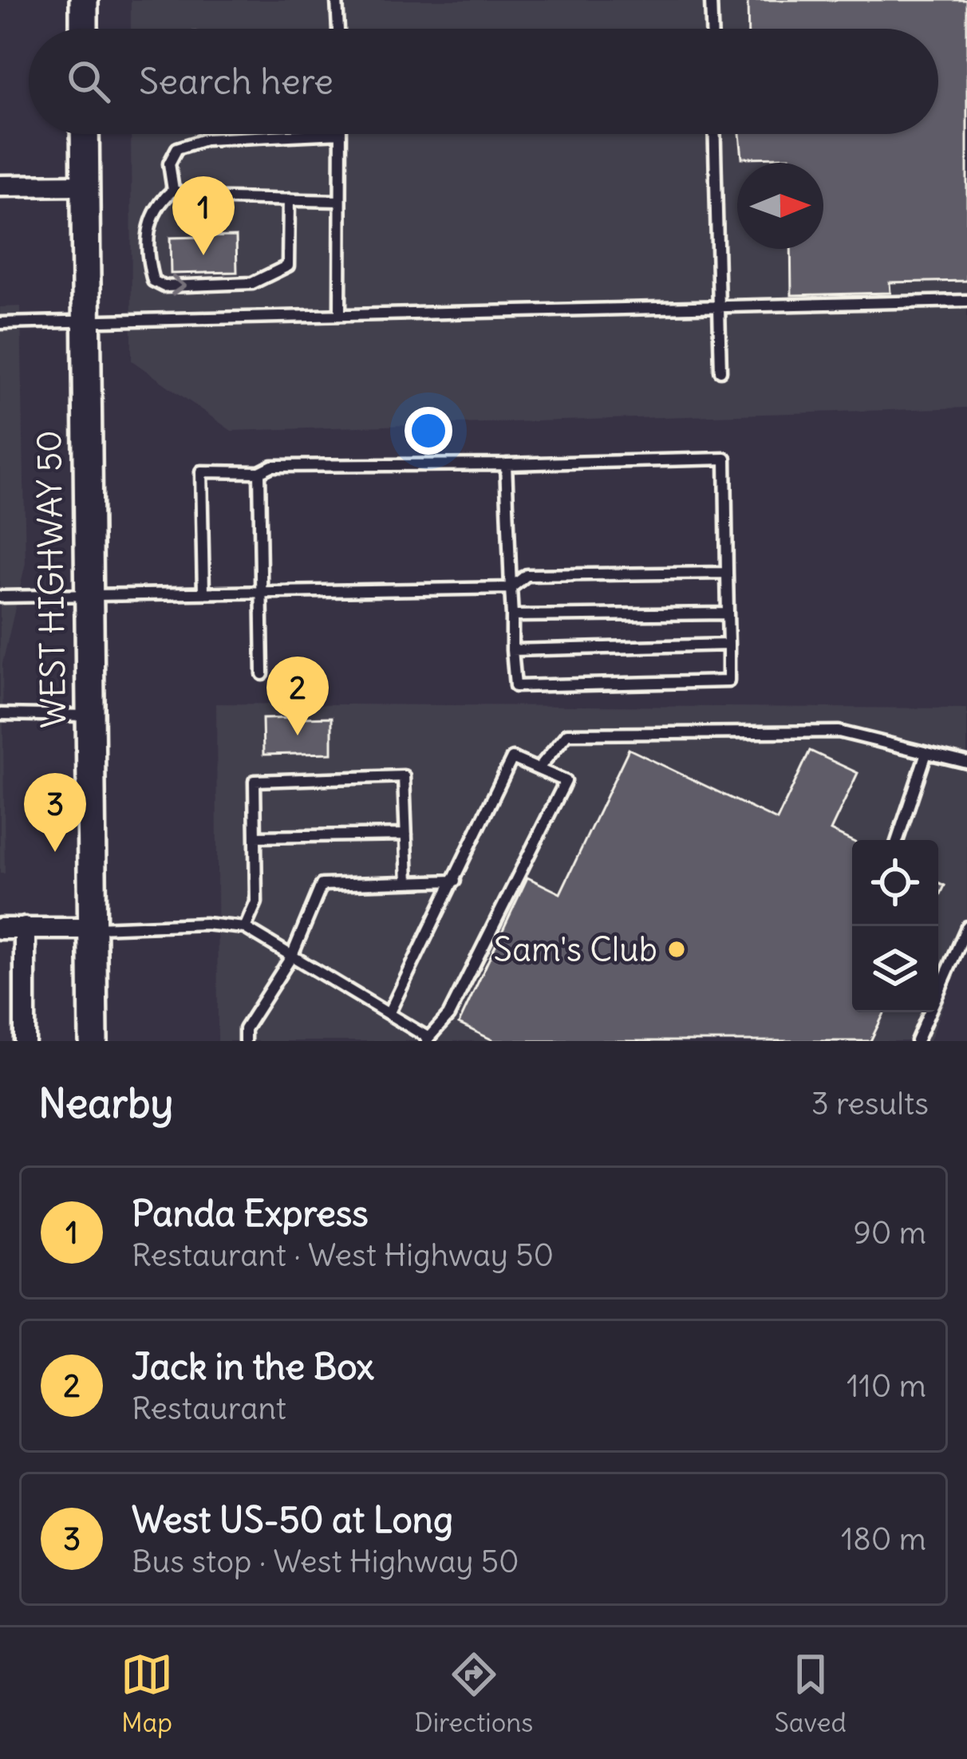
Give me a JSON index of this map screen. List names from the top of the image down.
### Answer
{
  "streets": {
    "main road": ["WEST HIGHWAY 50"]
  },
  "places": ["Sam's Club"],
  "north": "right",
  "page": {
    "search": "Search here",
    "pins": ["1", "2", "3"],
    "heading": ["Nearby", "3 results"],
    "list": [
      {
        "mark": "1",
        "name": "Panda Express",
        "note": "Restaurant · West Highway 50",
        "value": "90 m"
      },
      {
        "mark": "2",
        "name": "Jack in the Box",
        "note": "Restaurant",
        "value": "110 m"
      },
      {
        "mark": "3",
        "name": "West US-50 at Long",
        "note": "Bus stop · West Highway 50",
        "value": "180 m"
      }
    ],
    "nav": ["Map", "Directions", "Saved"]
  }
}
